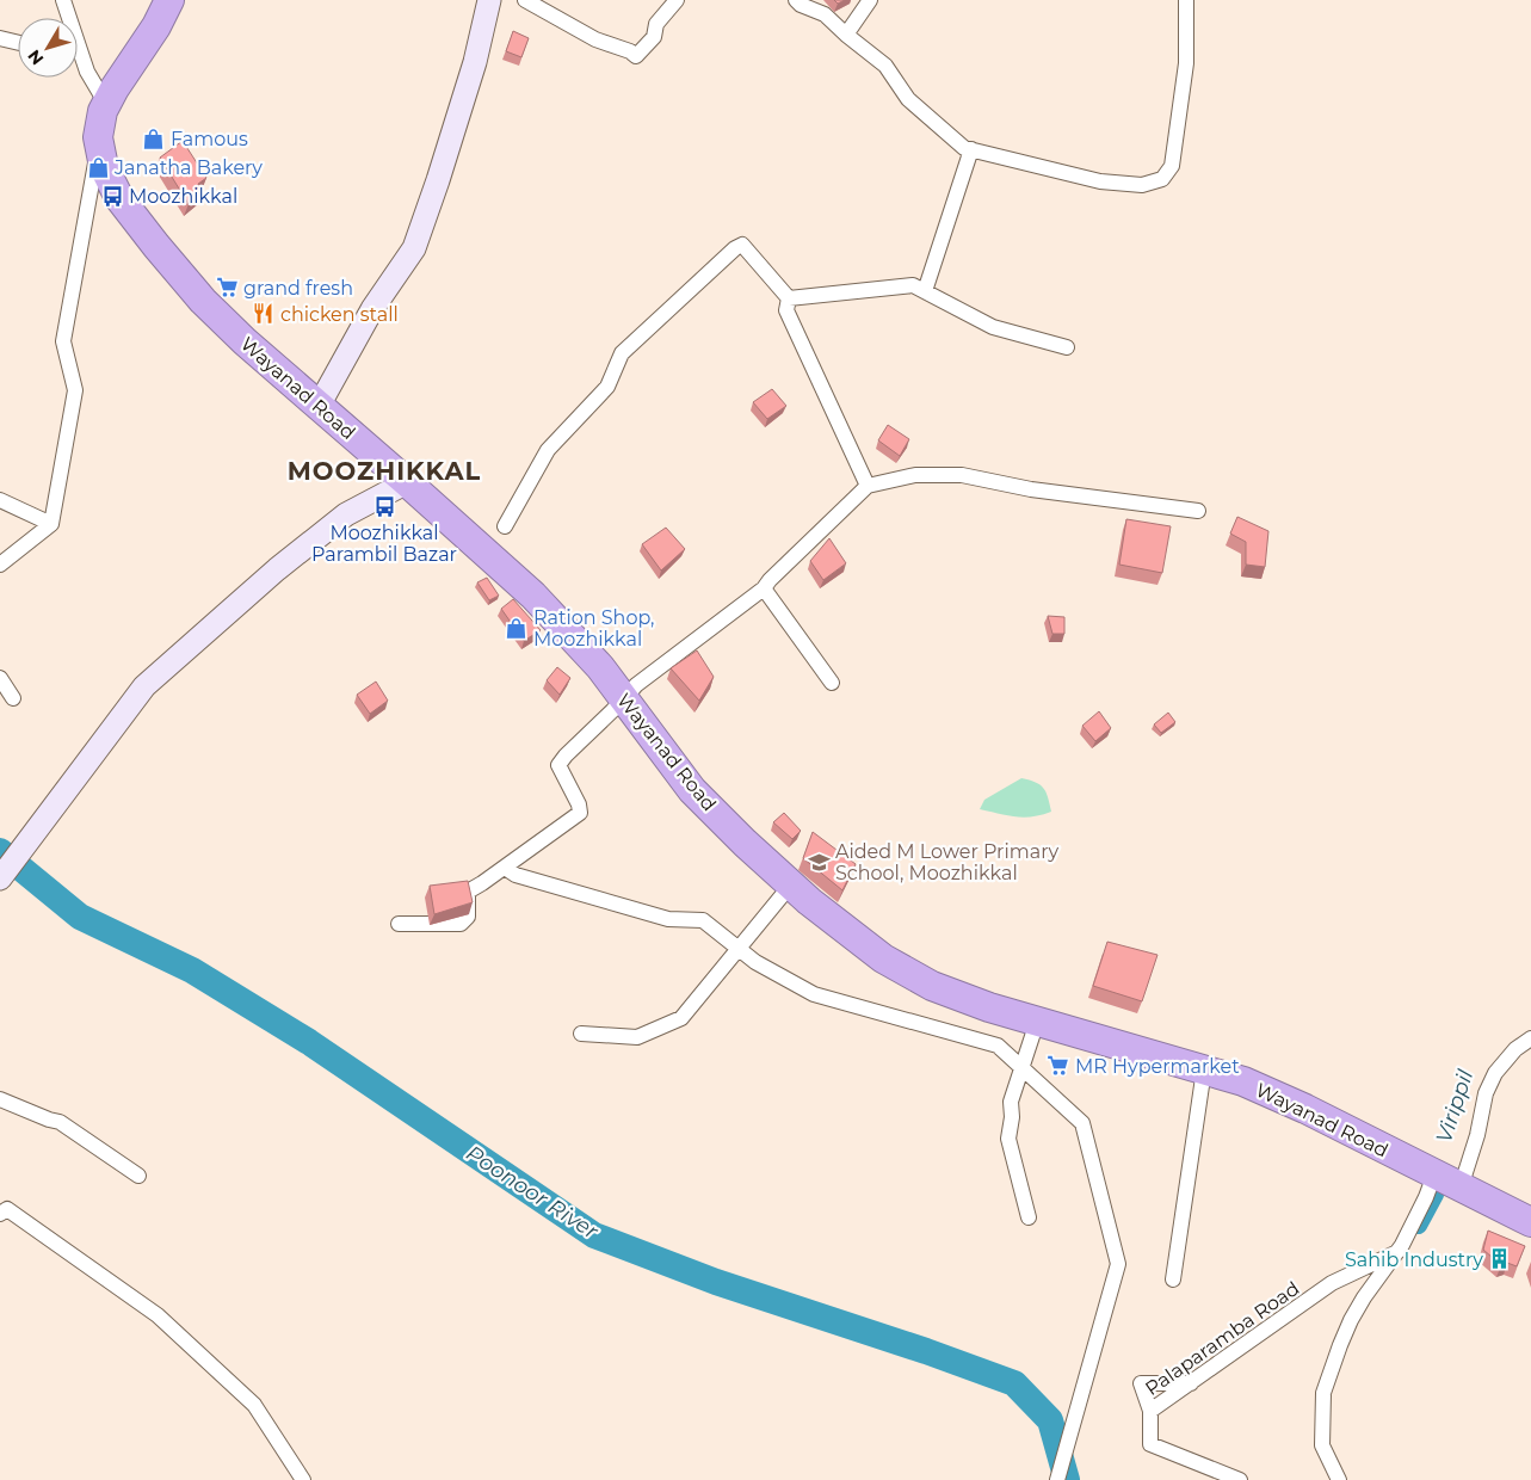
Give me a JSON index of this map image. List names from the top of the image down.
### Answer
{
  "streets": {
    "highway": ["Wayanad Road"],
    "street": ["Palaparamba Road"]
  },
  "districts": ["MOOZHIKKAL"],
  "water": ["Virippil", "Poonoor River"],
  "places": {
    "shop": ["Famous", "Janatha Bakery", "Ration Shop, Moozhikkal"],
    "bus stop": ["Moozhikkal", "Moozhikkal Parambil Bazar"],
    "supermarket": ["grand fresh", "MR Hypermarket"],
    "restaurant": ["chicken stall"],
    "school or university": ["Aided M Lower Primary School, Moozhikkal"],
    "building": ["Sahib Industry"]
  },
  "north": "bottom left"
}
